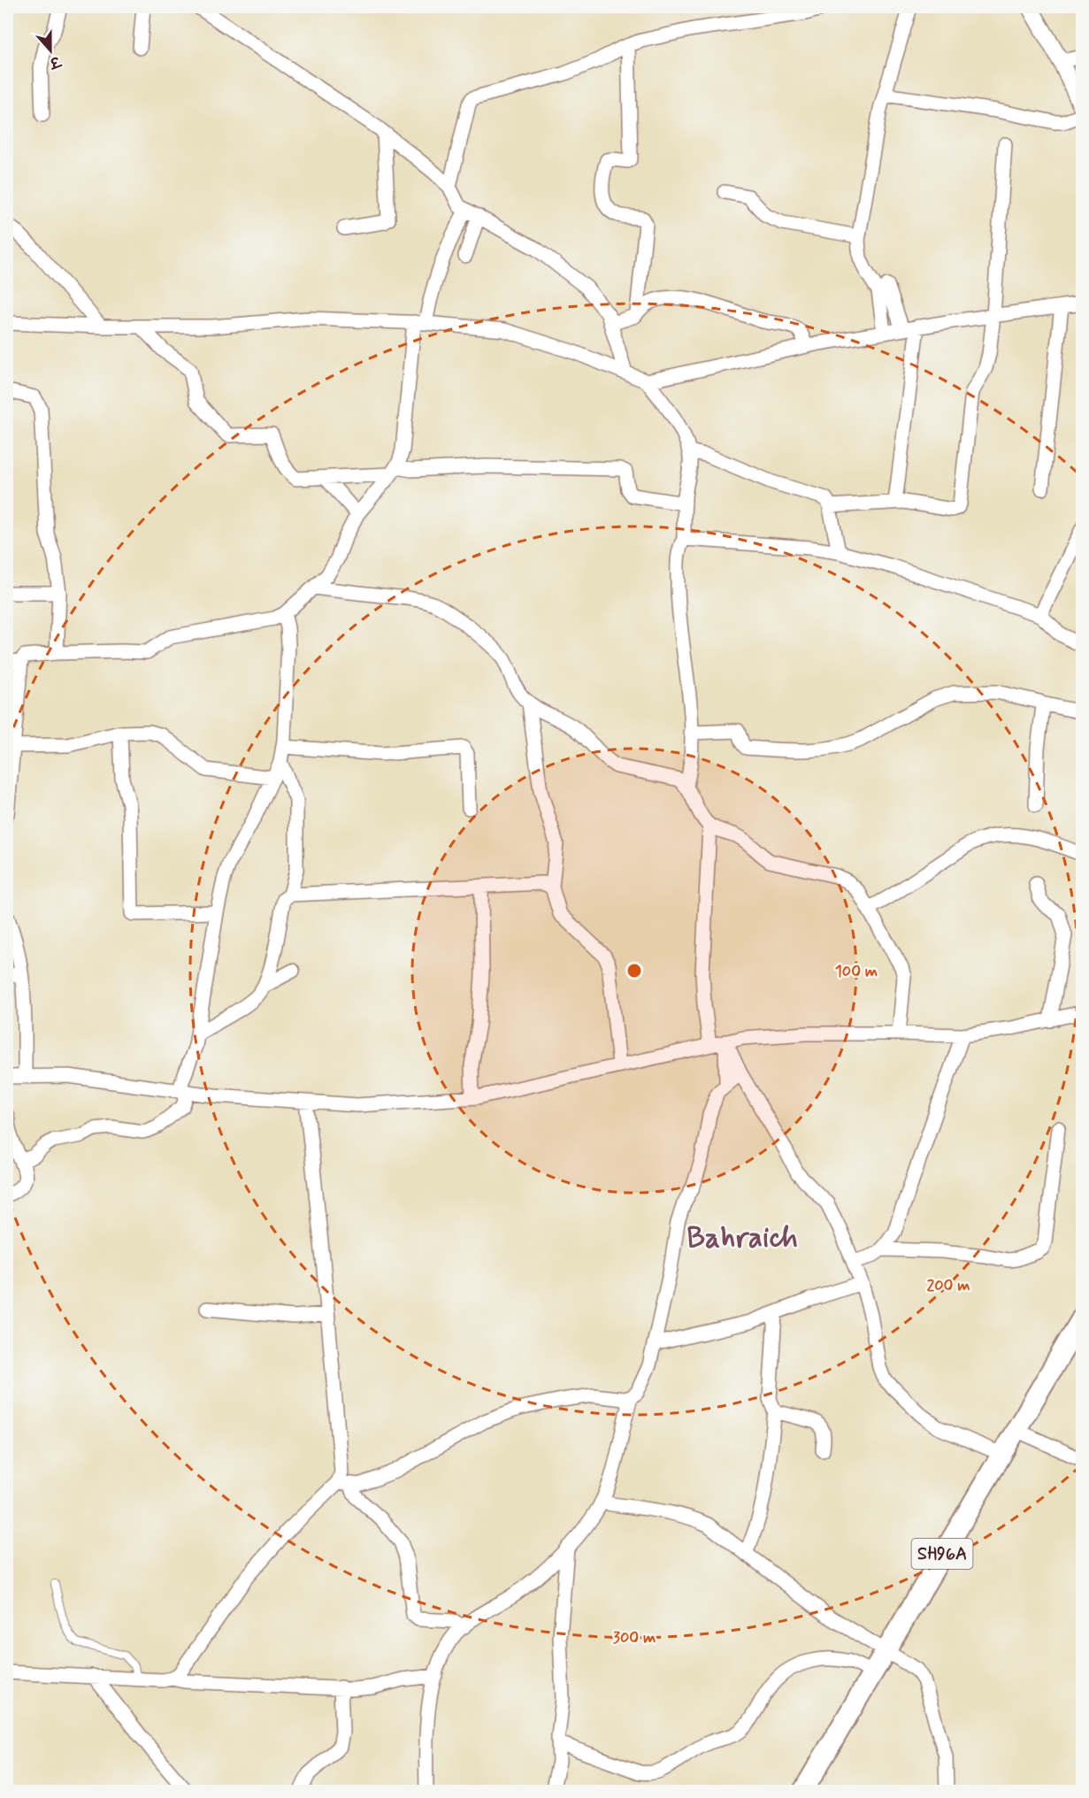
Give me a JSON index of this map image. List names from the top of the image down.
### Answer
{
  "streets": {
    "main road": ["SH96A"]
  },
  "districts": ["Bahraich"],
  "north": "bottom",
  "rings": ["100 m", "200 m", "300 m"]
}
